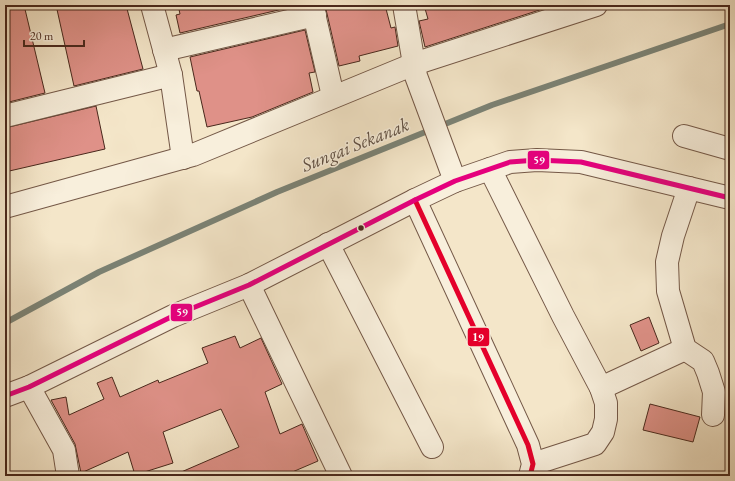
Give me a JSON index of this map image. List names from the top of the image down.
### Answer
{
  "water": ["Sungai Sekanak"],
  "lines": ["transit line 59", "transit line 19"],
  "scale_bar": "20 m"
}
